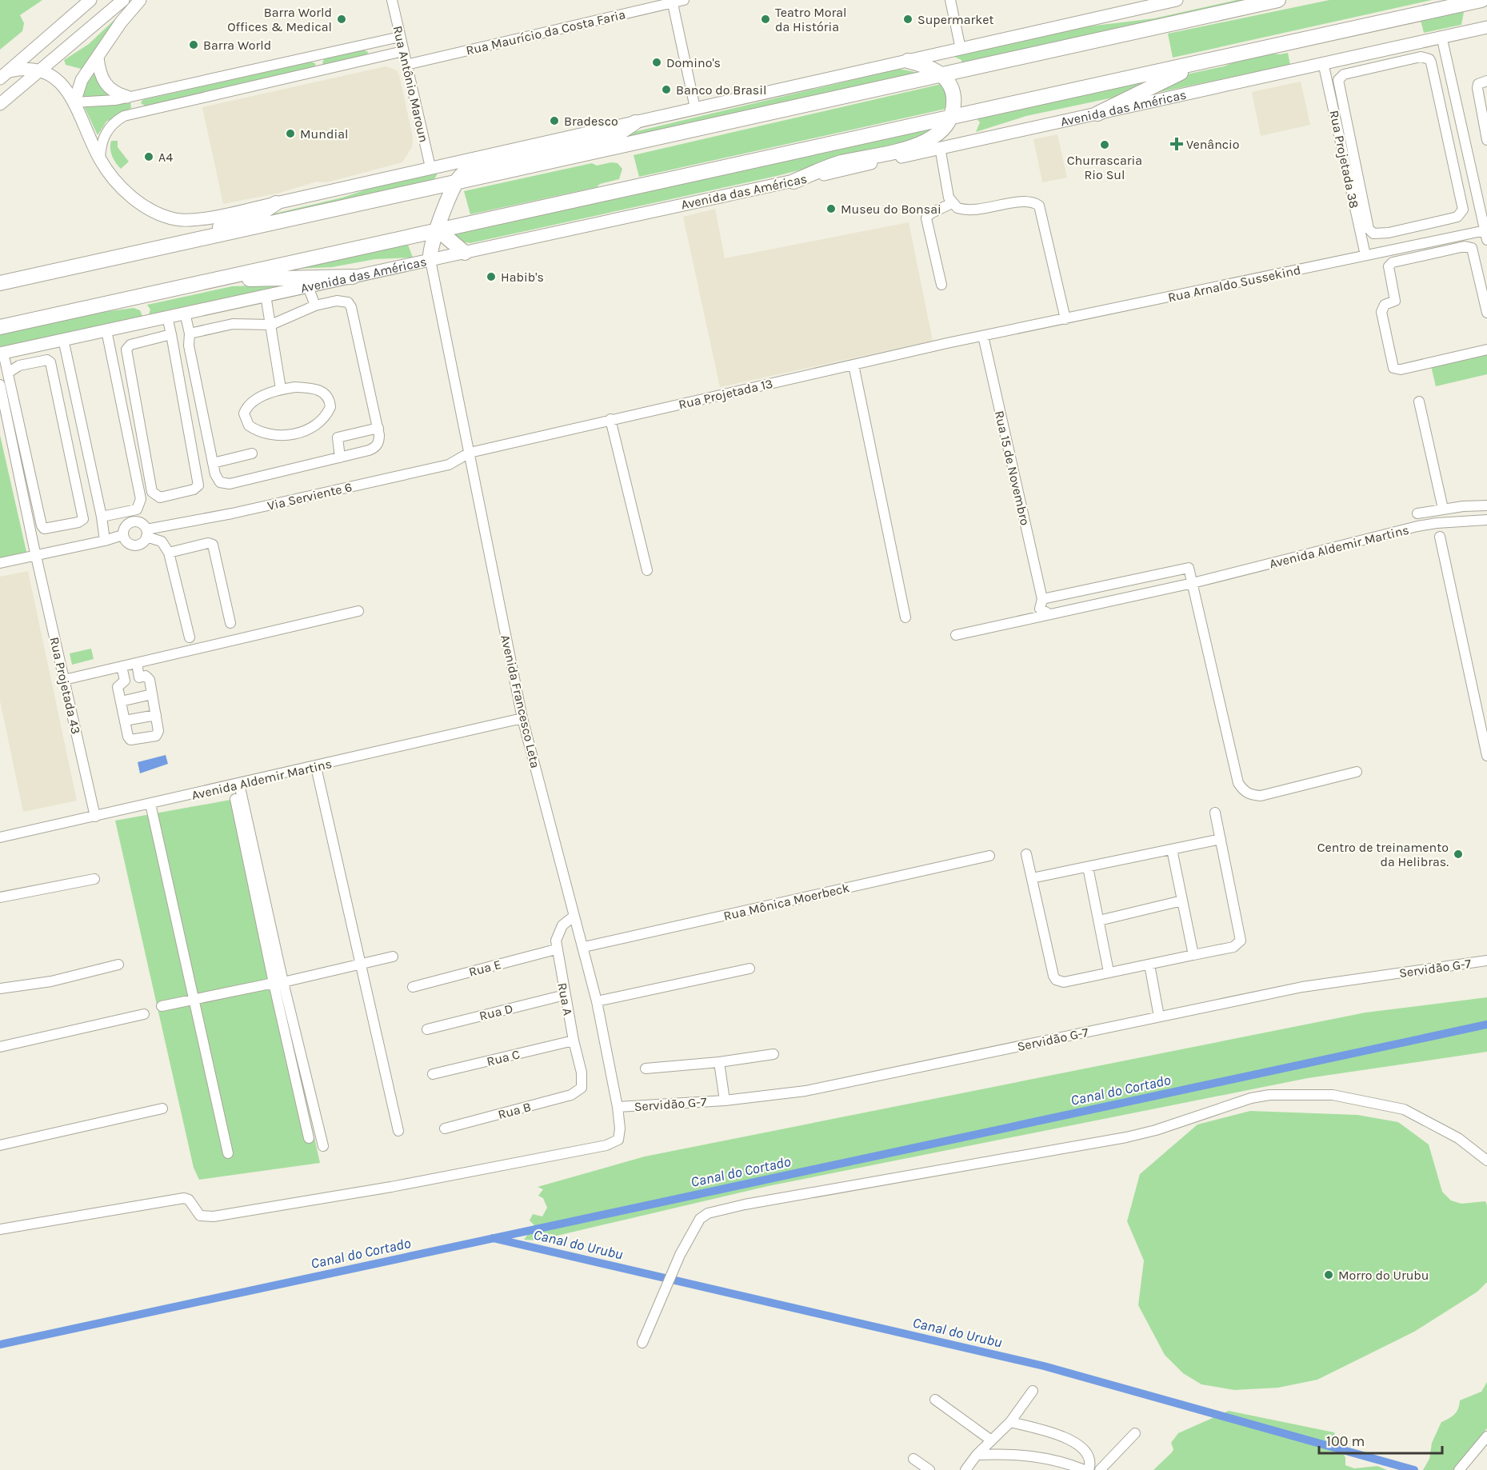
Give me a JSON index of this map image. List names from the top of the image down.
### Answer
{
  "streets": {
    "highway": ["Avenida das Américas"],
    "street": [
      "Rua Maurício da Costa Faria",
      "Rua Antônio Maroun",
      "Rua Projetada 38",
      "Rua Arnaldo Sussekind",
      "Rua Projetada 13",
      "Rua 15 de Novembro",
      "Via Serviente 6",
      "Avenida Aldemir Martins",
      "Rua Projetada 43",
      "Avenida Francesco Leta",
      "Rua Mônica Moerbeck",
      "Rua E",
      "Servidão G-7",
      "Rua A",
      "Rua D",
      "Rua C",
      "Rua B"
    ]
  },
  "crossings": [
    ["Rua Maurício da Costa Faria", "Rua Antônio Maroun"],
    ["Avenida das Américas", "Rua Projetada 38"],
    ["Avenida das Américas", "Avenida Francesco Leta"],
    ["Rua Projetada 38", "Rua Arnaldo Sussekind"],
    ["Rua Arnaldo Sussekind", "Rua Projetada 13"],
    ["Rua Arnaldo Sussekind", "Rua 15 de Novembro"],
    ["Rua Projetada 13", "Rua 15 de Novembro"],
    ["Rua Projetada 13", "Via Serviente 6"],
    ["Rua Projetada 13", "Avenida Francesco Leta"],
    ["Via Serviente 6", "Avenida Francesco Leta"],
    ["Avenida Aldemir Martins", "Rua Projetada 43"],
    ["Avenida Aldemir Martins", "Avenida Francesco Leta"],
    ["Avenida Francesco Leta", "Rua Mônica Moerbeck"],
    ["Avenida Francesco Leta", "Servidão G-7"],
    ["Avenida Francesco Leta", "Rua A"],
    ["Rua E", "Rua A"],
    ["Rua A", "Rua D"],
    ["Rua A", "Rua C"],
    ["Rua A", "Rua B"]
  ],
  "water": ["Canal do Cortado", "Canal do Urubu"],
  "places": {
    "other": [
      "Barra World Offices & Medical",
      "Teatro Moral da História",
      "Supermarket",
      "Barra World",
      "Domino's",
      "Banco do Brasil",
      "Bradesco",
      "Mundial",
      "Churrascaria Rio Sul",
      "A4",
      "Museu do Bonsai",
      "Habib's",
      "Centro de treinamento da Helibras.",
      "Morro do Urubu"
    ],
    "health": ["Venâncio"]
  },
  "scale_bar": "100 m"
}
